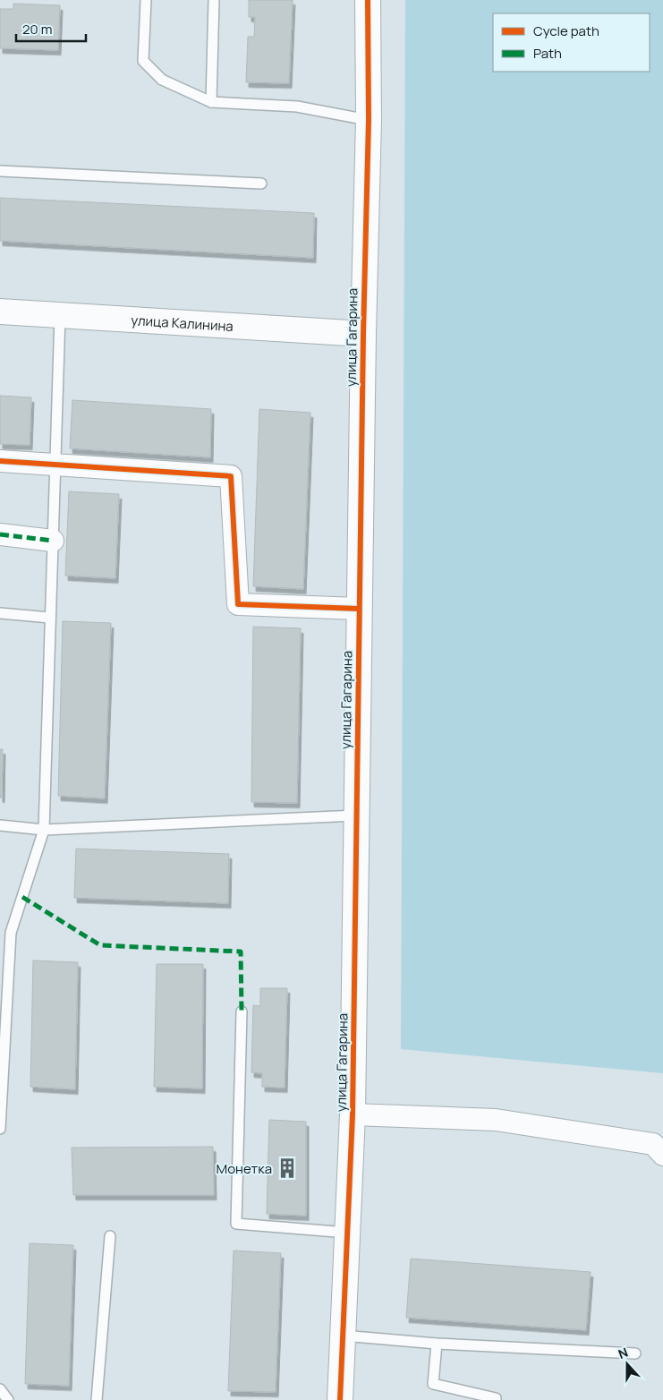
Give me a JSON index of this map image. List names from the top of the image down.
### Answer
{
  "streets": {
    "street": ["улица Калинина", "улица Гагарина"]
  },
  "crossings": [
    ["улица Калинина", "улица Гагарина"]
  ],
  "places": {
    "building": ["Монетка"]
  },
  "legend": ["Cycle path", "Path"],
  "scale_bar": "20 m",
  "north": "top"
}
